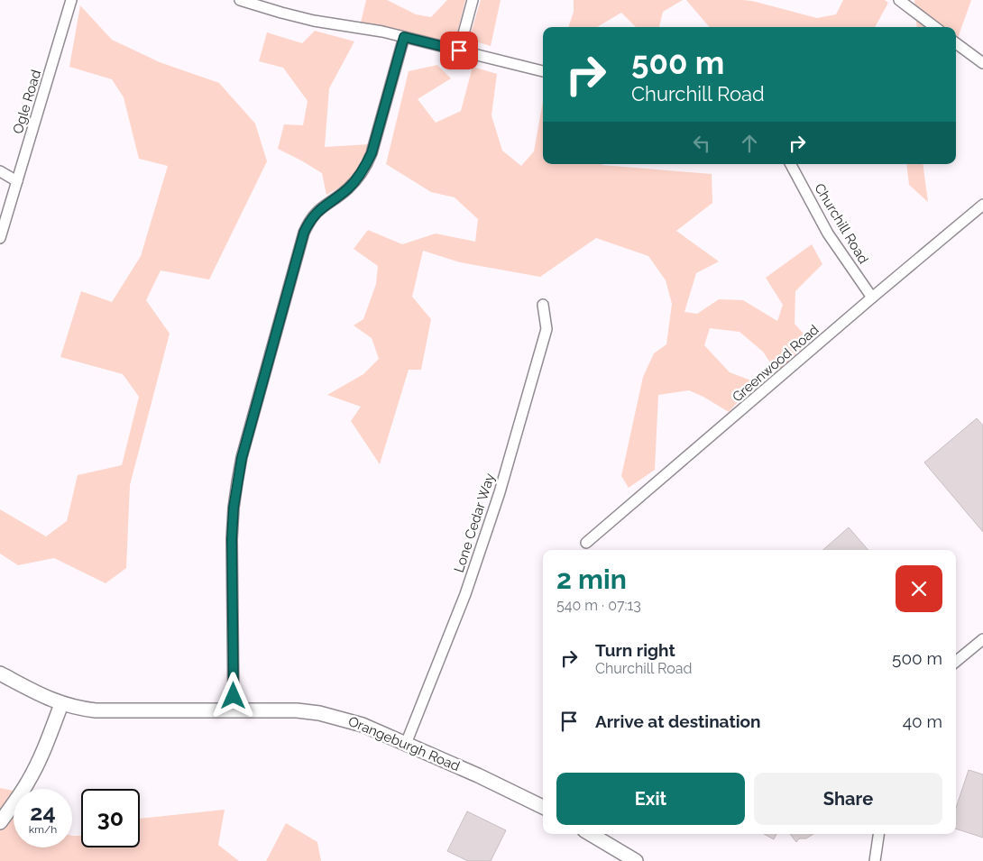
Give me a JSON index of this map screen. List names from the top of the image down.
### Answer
{
  "streets": {
    "main road": ["Orangeburgh Road"],
    "street": [
      "Ogle Road",
      "Churchill Road",
      "Greenwood Road",
      "Lone Cedar Way"
    ]
  },
  "crossings": [
    ["Churchill Road", "Greenwood Road"],
    ["Lone Cedar Way", "Orangeburgh Road"]
  ],
  "page": {
    "turn": ["500 m", "Churchill Road"],
    "heading": ["2 min", "540 m · 07:13"],
    "list": [
      {
        "name": "Turn right",
        "note": "Churchill Road",
        "value": "500 m"
      },
      {
        "name": "Arrive at destination",
        "value": "40 m"
      }
    ],
    "buttons": ["Exit", "Share"],
    "speed": "24 km/h",
    "limit": "30"
  }
}
